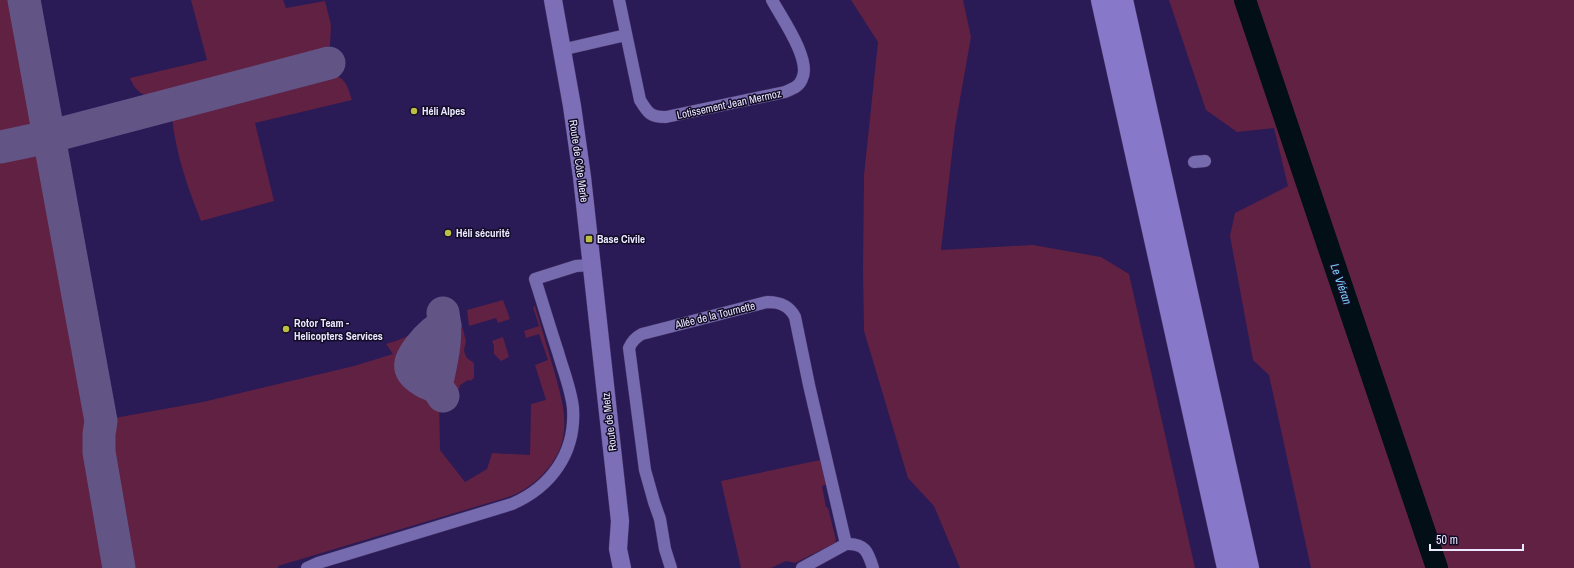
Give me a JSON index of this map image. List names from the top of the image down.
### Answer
{
  "streets": {
    "main road": ["Route de Côte Merle", "Route de Metz"],
    "street": ["Lotissement Jean Mermoz", "Allée de la Tournette"]
  },
  "crossings": [
    ["Route de Côte Merle", "Route de Metz"]
  ],
  "water": ["Le Viéran"],
  "places": {
    "other": ["Héli Alpes", "Héli sécurité", "Rotor Team - Helicopters Services"],
    "transit": ["Base Civile"]
  },
  "scale_bar": "50 m"
}
